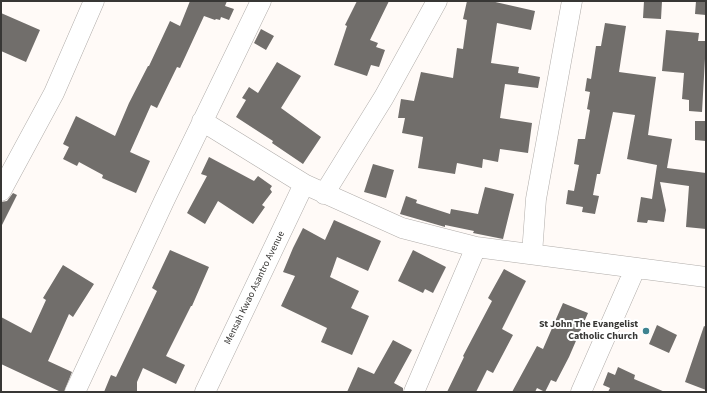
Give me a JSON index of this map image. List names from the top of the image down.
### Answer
{
  "streets": {
    "street": ["Mensah Kwao Asantro Avenue"]
  },
  "places": ["St John The Evangelist Catholic Church"]
}
